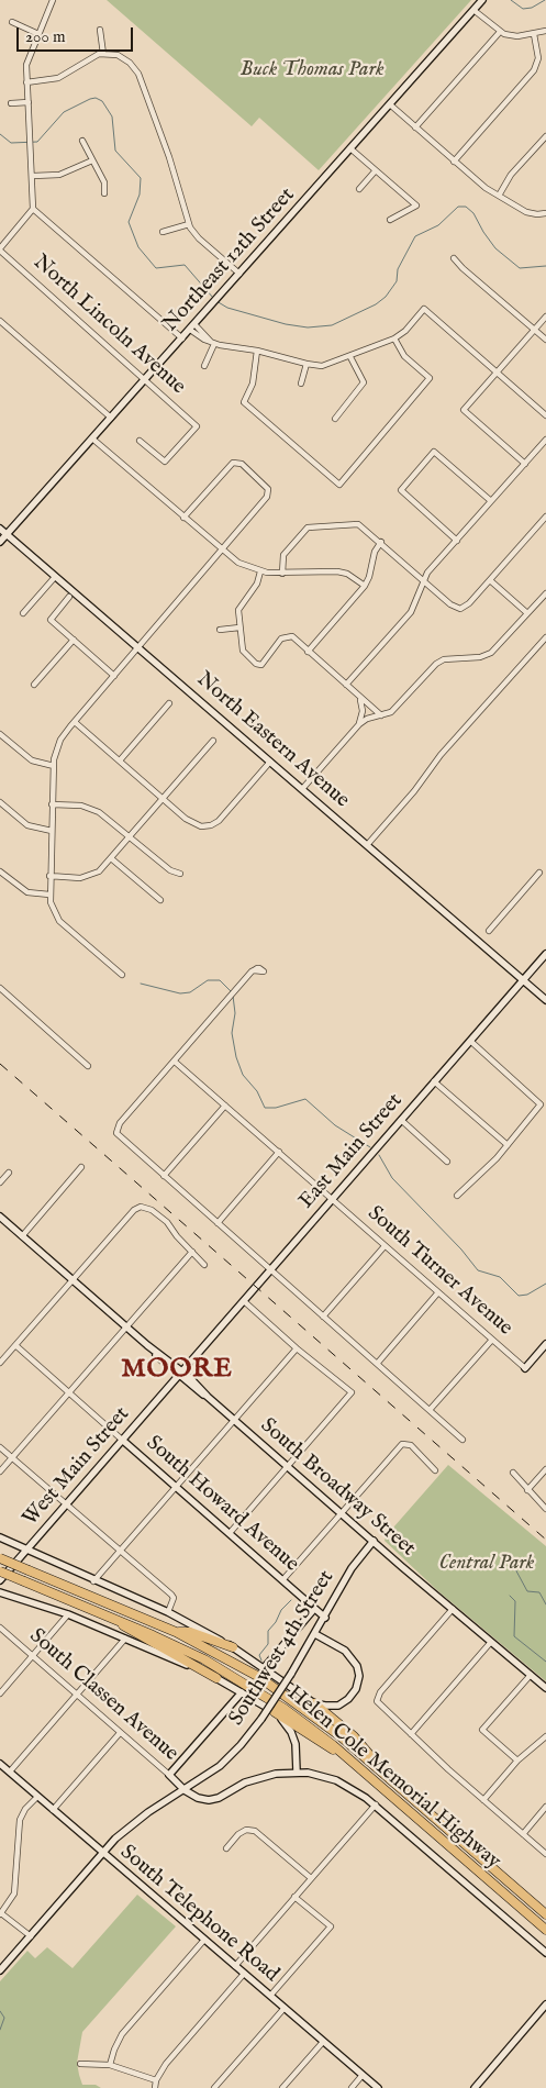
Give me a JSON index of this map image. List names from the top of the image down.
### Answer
{
  "streets": {
    "highway": ["Helen Cole Memorial Highway"],
    "main road": [
      "Northeast 12th Street",
      "North Eastern Avenue",
      "East Main Street",
      "West Main Street",
      "South Broadway Street",
      "South Howard Avenue",
      "Southwest 4th Street",
      "South Classen Avenue",
      "South Telephone Road"
    ],
    "street": ["North Lincoln Avenue", "South Turner Avenue"]
  },
  "crossings": [
    ["Northeast 12th Street", "North Lincoln Avenue"],
    ["Northeast 12th Street", "North Eastern Avenue"],
    ["North Eastern Avenue", "East Main Street"],
    ["East Main Street", "South Turner Avenue"],
    ["East Main Street", "West Main Street"],
    ["East Main Street", "South Broadway Street"],
    ["West Main Street", "South Broadway Street"],
    ["West Main Street", "South Howard Avenue"],
    ["South Broadway Street", "Southwest 4th Street"],
    ["South Howard Avenue", "Southwest 4th Street"],
    ["Southwest 4th Street", "South Classen Avenue"],
    ["Southwest 4th Street", "South Telephone Road"]
  ],
  "districts": ["MOORE"],
  "parks": ["Buck Thomas Park", "Central Park"],
  "scale_bar": "200 m"
}
